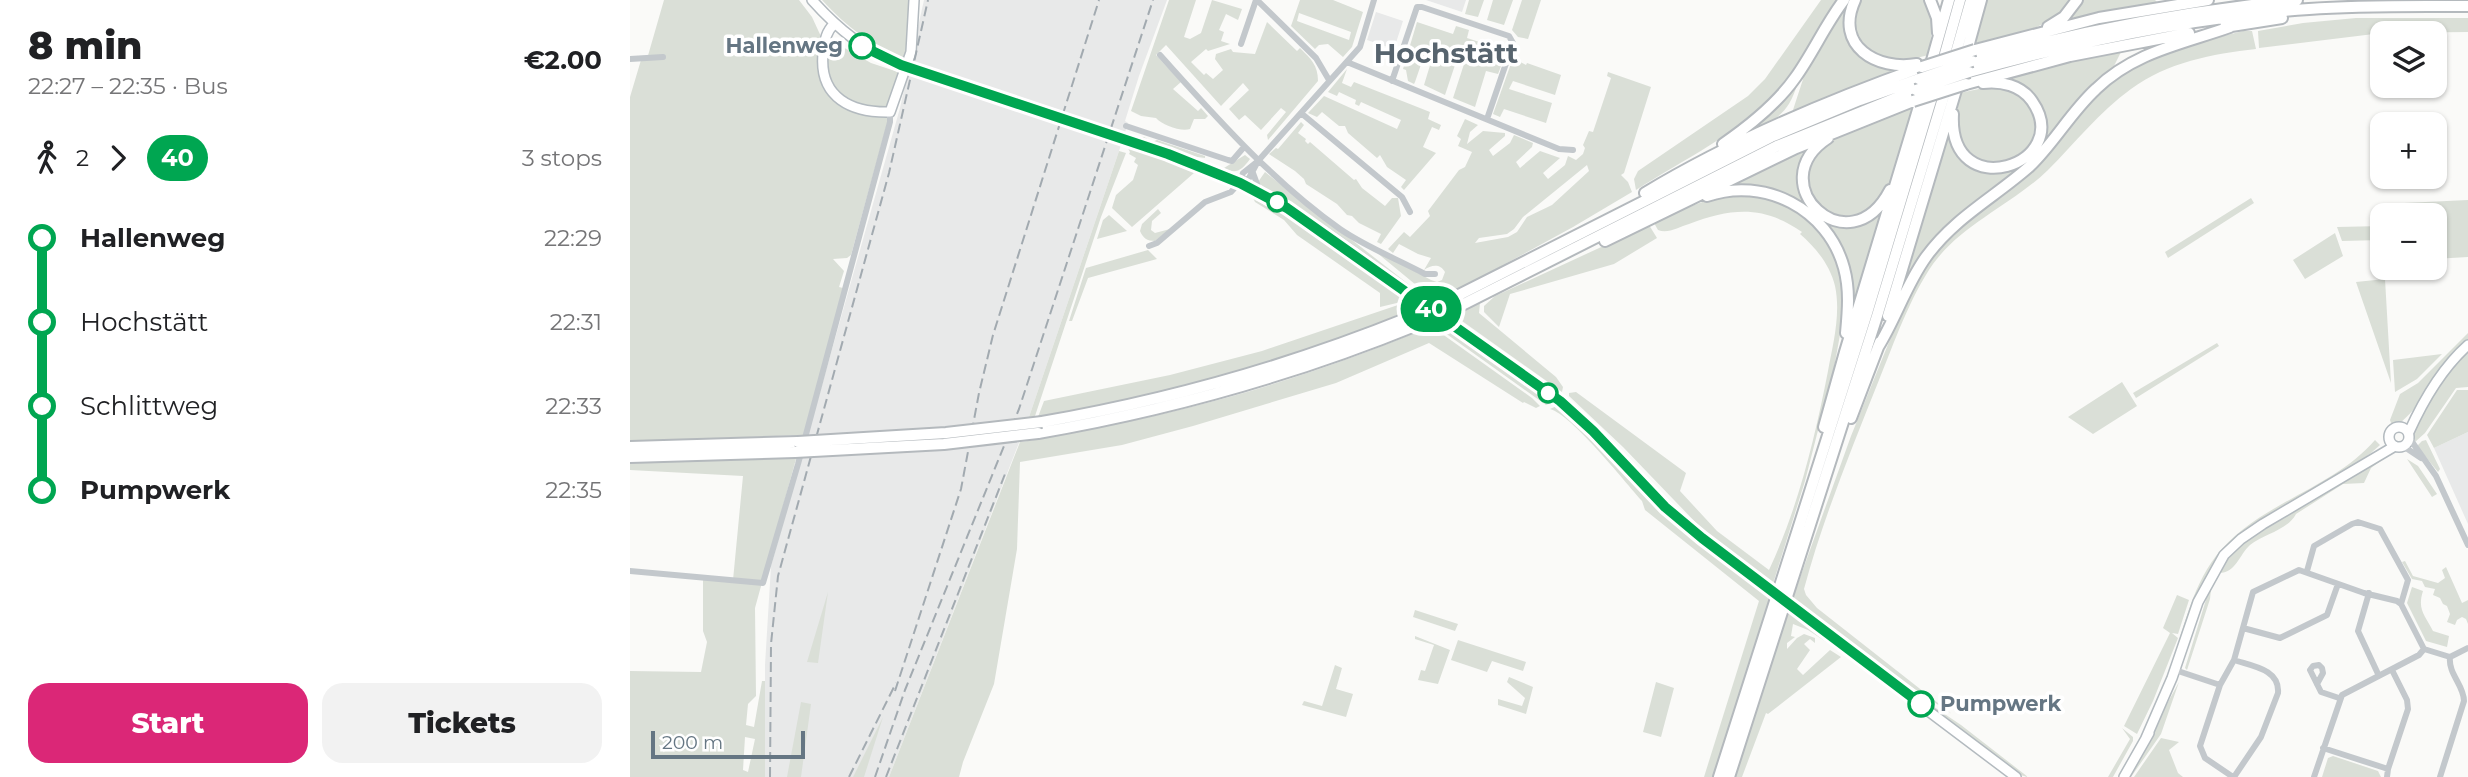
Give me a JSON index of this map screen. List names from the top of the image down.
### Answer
{
  "districts": ["Hochstätt"],
  "places": ["Hallenweg", "Pumpwerk"],
  "lines": ["bus line 40"],
  "scale_bar": "200 m",
  "page": {
    "heading": ["8 min", "22:27 – 22:35 · Bus", "€2.00"],
    "on_map": "40",
    "map_buttons": ["+", "−"],
    "legs": ["2", "40", "3 stops"],
    "list": [
      {
        "name": "Hallenweg",
        "value": "22:29"
      },
      {
        "name": "Hochstätt",
        "value": "22:31"
      },
      {
        "name": "Schlittweg",
        "value": "22:33"
      },
      {
        "name": "Pumpwerk",
        "value": "22:35"
      }
    ],
    "buttons": ["Start", "Tickets"],
    "scale": "200 m"
  }
}
